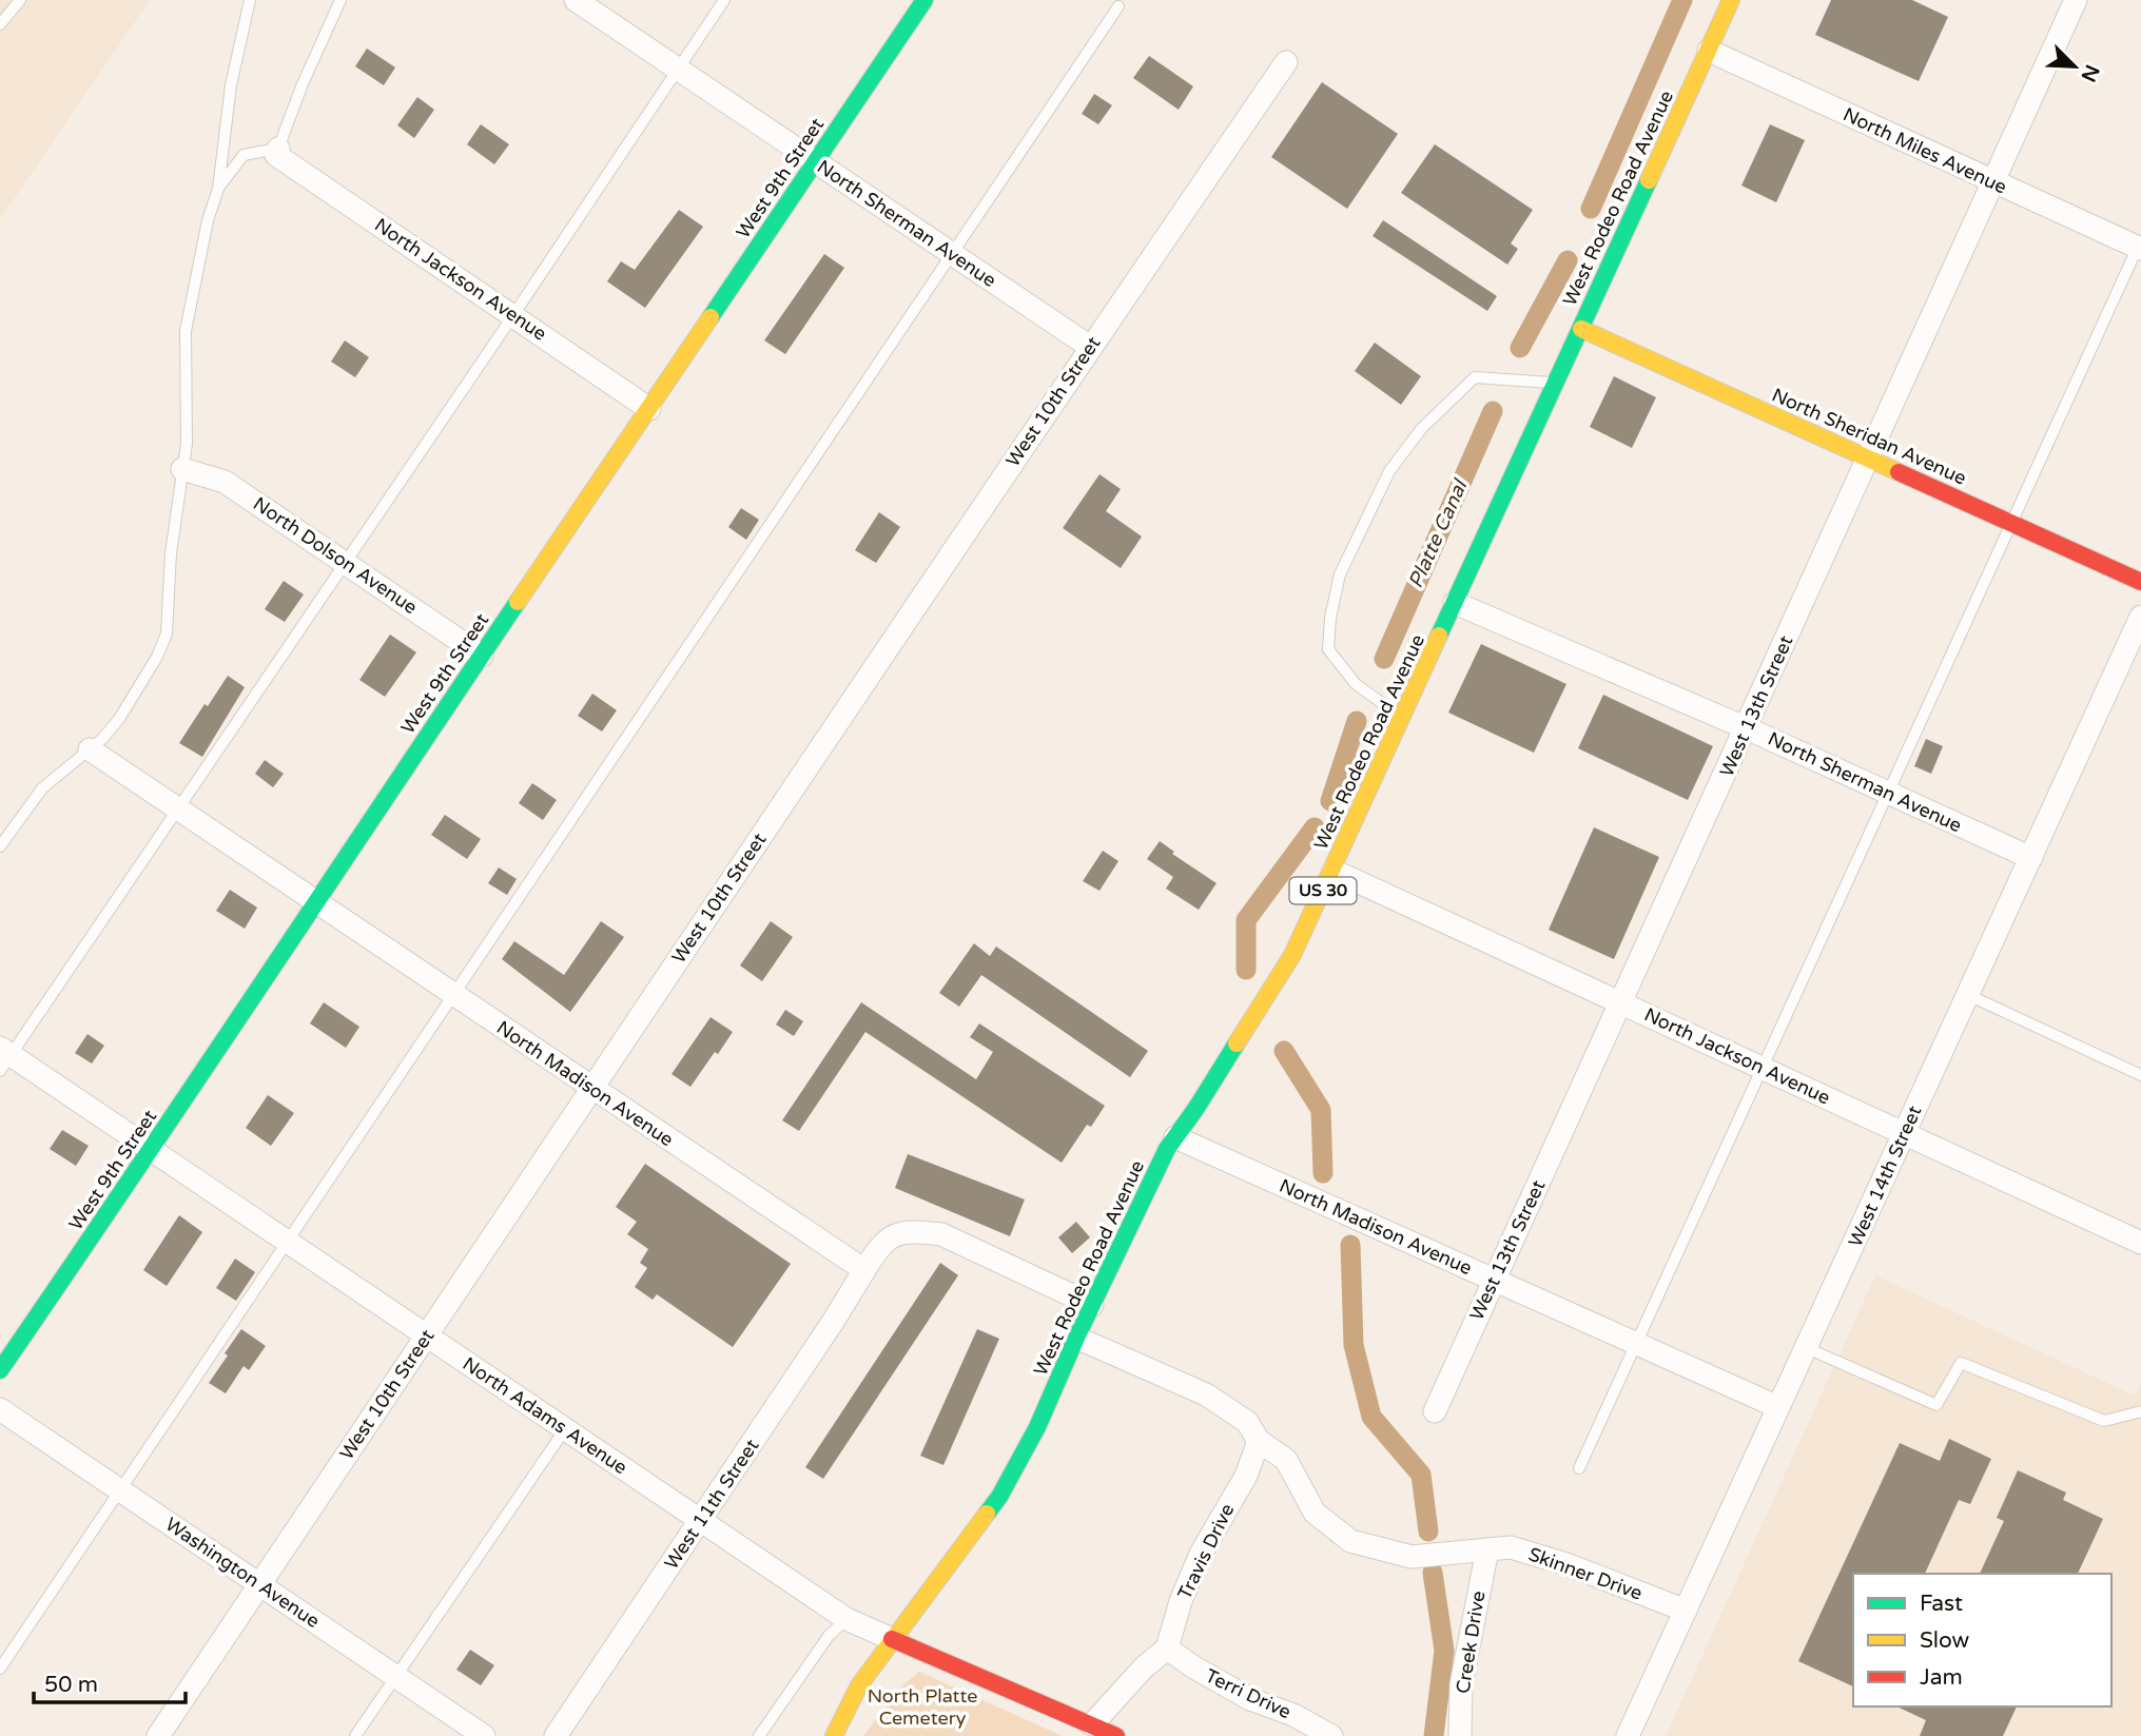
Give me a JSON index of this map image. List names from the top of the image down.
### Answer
{
  "streets": {
    "street": [
      "North Miles Avenue",
      "West 9th Street",
      "West Rodeo Road Avenue",
      "North Sherman Avenue",
      "North Jackson Avenue",
      "West 10th Street",
      "North Sheridan Avenue",
      "North Dolson Avenue",
      "West 13th Street",
      "US 30",
      "North Madison Avenue",
      "West 14th Street",
      "North Adams Avenue",
      "West 11th Street",
      "Travis Drive",
      "Washington Avenue",
      "Skinner Drive",
      "Creek Drive",
      "Terri Drive"
    ]
  },
  "crossings": [
    ["North Miles Avenue", "West Rodeo Road Avenue"],
    ["North Miles Avenue", "West 13th Street"],
    ["West 9th Street", "North Sherman Avenue"],
    ["West 9th Street", "North Jackson Avenue"],
    ["West 9th Street", "North Dolson Avenue"],
    ["West 9th Street", "North Madison Avenue"],
    ["West 9th Street", "North Adams Avenue"],
    ["West Rodeo Road Avenue", "North Sherman Avenue"],
    ["West Rodeo Road Avenue", "North Jackson Avenue"],
    ["West Rodeo Road Avenue", "North Sheridan Avenue"],
    ["West Rodeo Road Avenue", "North Madison Avenue"],
    ["West Rodeo Road Avenue", "North Adams Avenue"],
    ["West Rodeo Road Avenue", "Skinner Drive"],
    ["North Sherman Avenue", "West 10th Street"],
    ["North Sherman Avenue", "West 13th Street"],
    ["North Sherman Avenue", "West 14th Street"],
    ["North Jackson Avenue", "West 13th Street"],
    ["North Jackson Avenue", "West 14th Street"],
    ["West 10th Street", "North Madison Avenue"],
    ["West 10th Street", "North Adams Avenue"],
    ["West 10th Street", "Washington Avenue"],
    ["North Sheridan Avenue", "West 13th Street"],
    ["West 13th Street", "North Madison Avenue"],
    ["North Madison Avenue", "West 14th Street"],
    ["North Madison Avenue", "West 11th Street"],
    ["West 14th Street", "Skinner Drive"],
    ["North Adams Avenue", "West 11th Street"],
    ["Travis Drive", "Skinner Drive"],
    ["Travis Drive", "Terri Drive"],
    ["Skinner Drive", "Creek Drive"]
  ],
  "water": ["Platte Canal"],
  "parks": ["North Platte Cemetery"],
  "legend": ["Fast", "Slow", "Jam"],
  "scale_bar": "50 m",
  "north": "bottom right"
}
